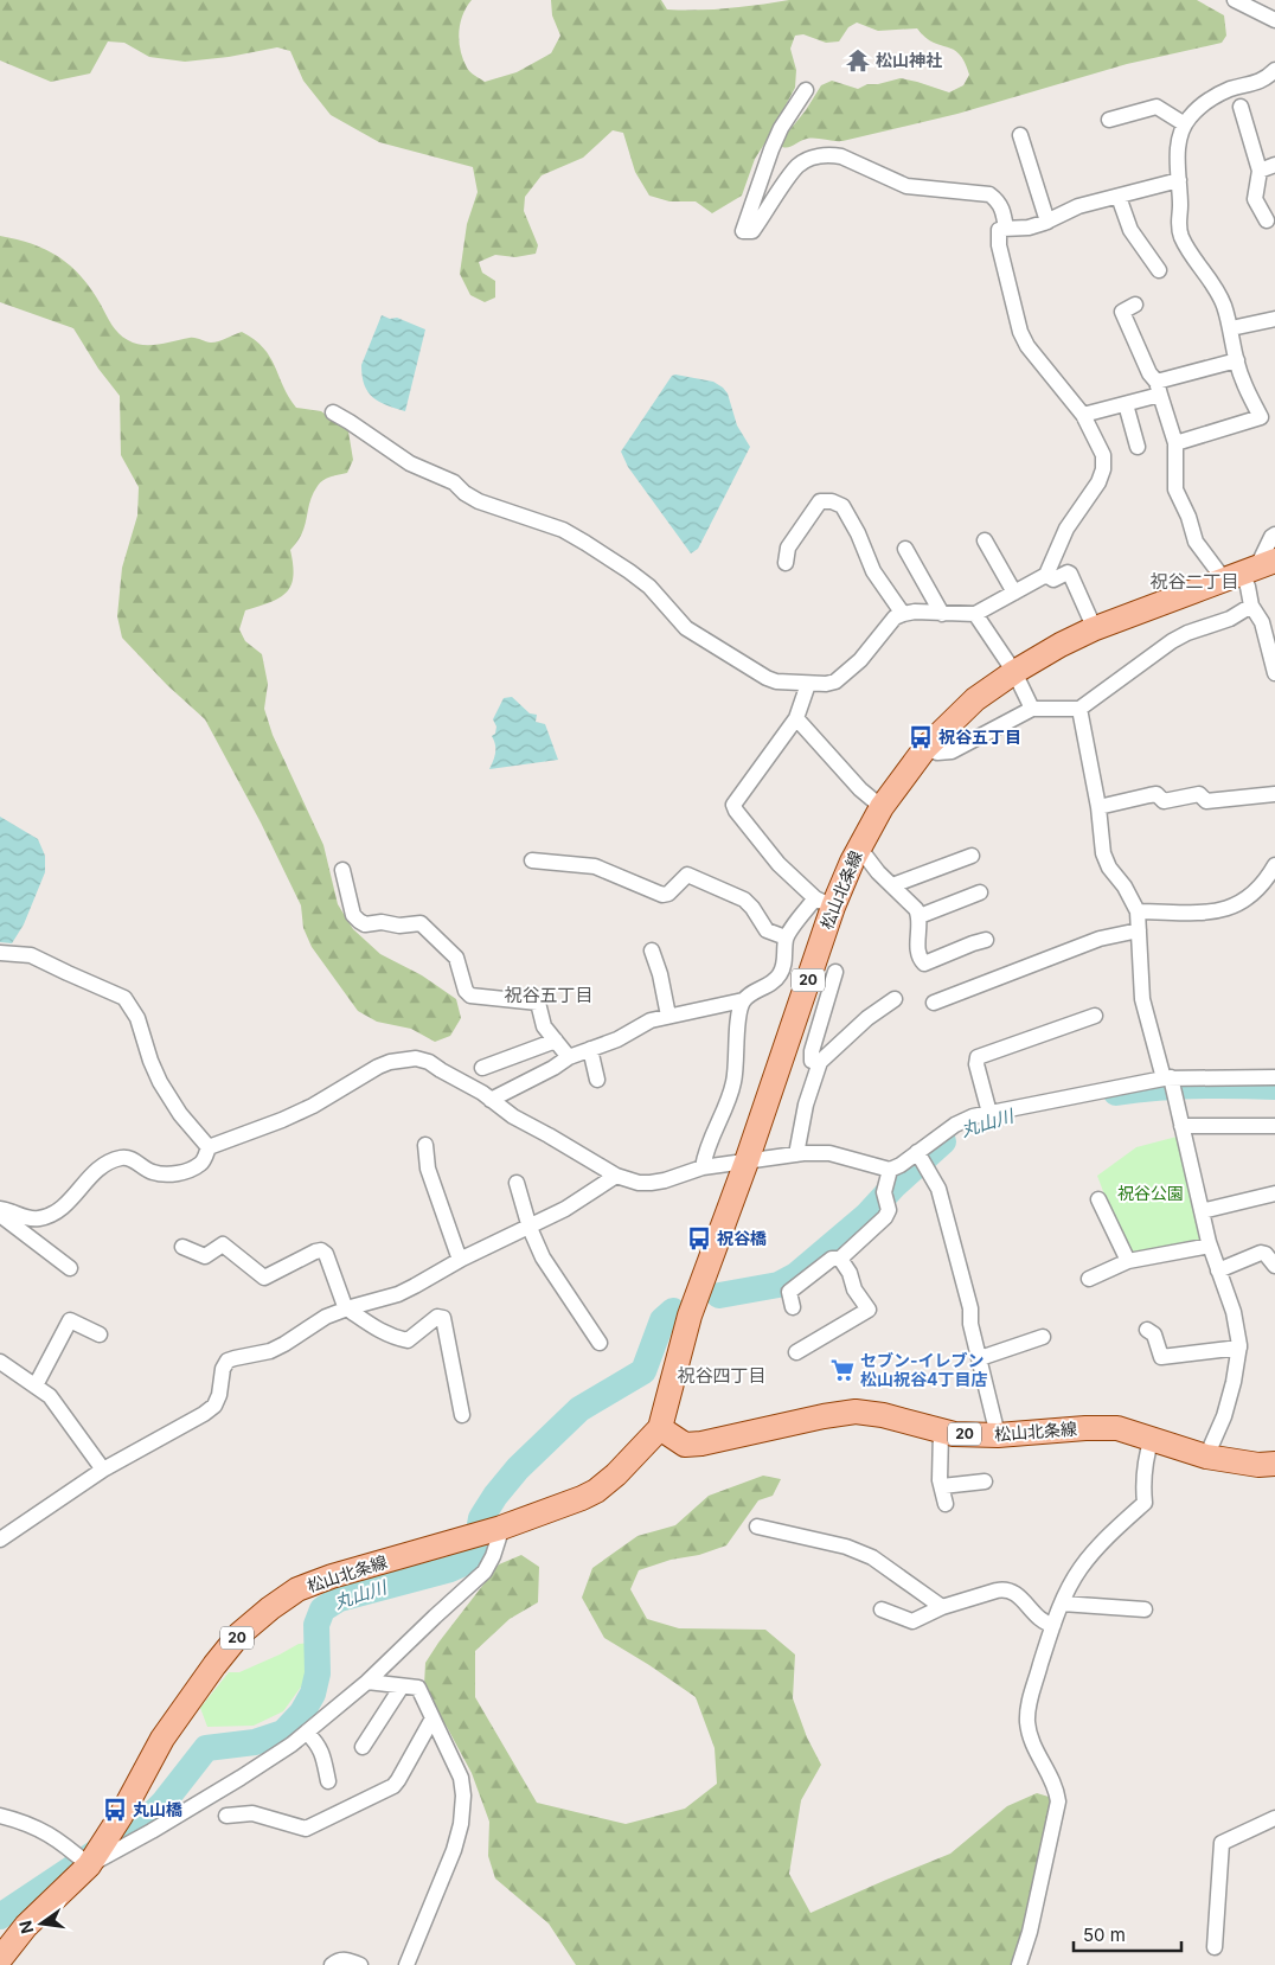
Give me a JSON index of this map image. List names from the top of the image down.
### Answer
{
  "streets": {
    "main road": ["松山北条線", "20"]
  },
  "districts": ["祝谷二丁目", "祝谷五丁目", "祝谷四丁目"],
  "water": ["丸山川"],
  "parks": ["祝谷公園"],
  "places": {
    "temple": ["松山神社"],
    "bus stop": ["祝谷五丁目", "祝谷橋", "丸山橋"],
    "supermarket": ["セブン-イレブン 松山祝谷4丁目店"]
  },
  "scale_bar": "50 m",
  "north": "left"
}
